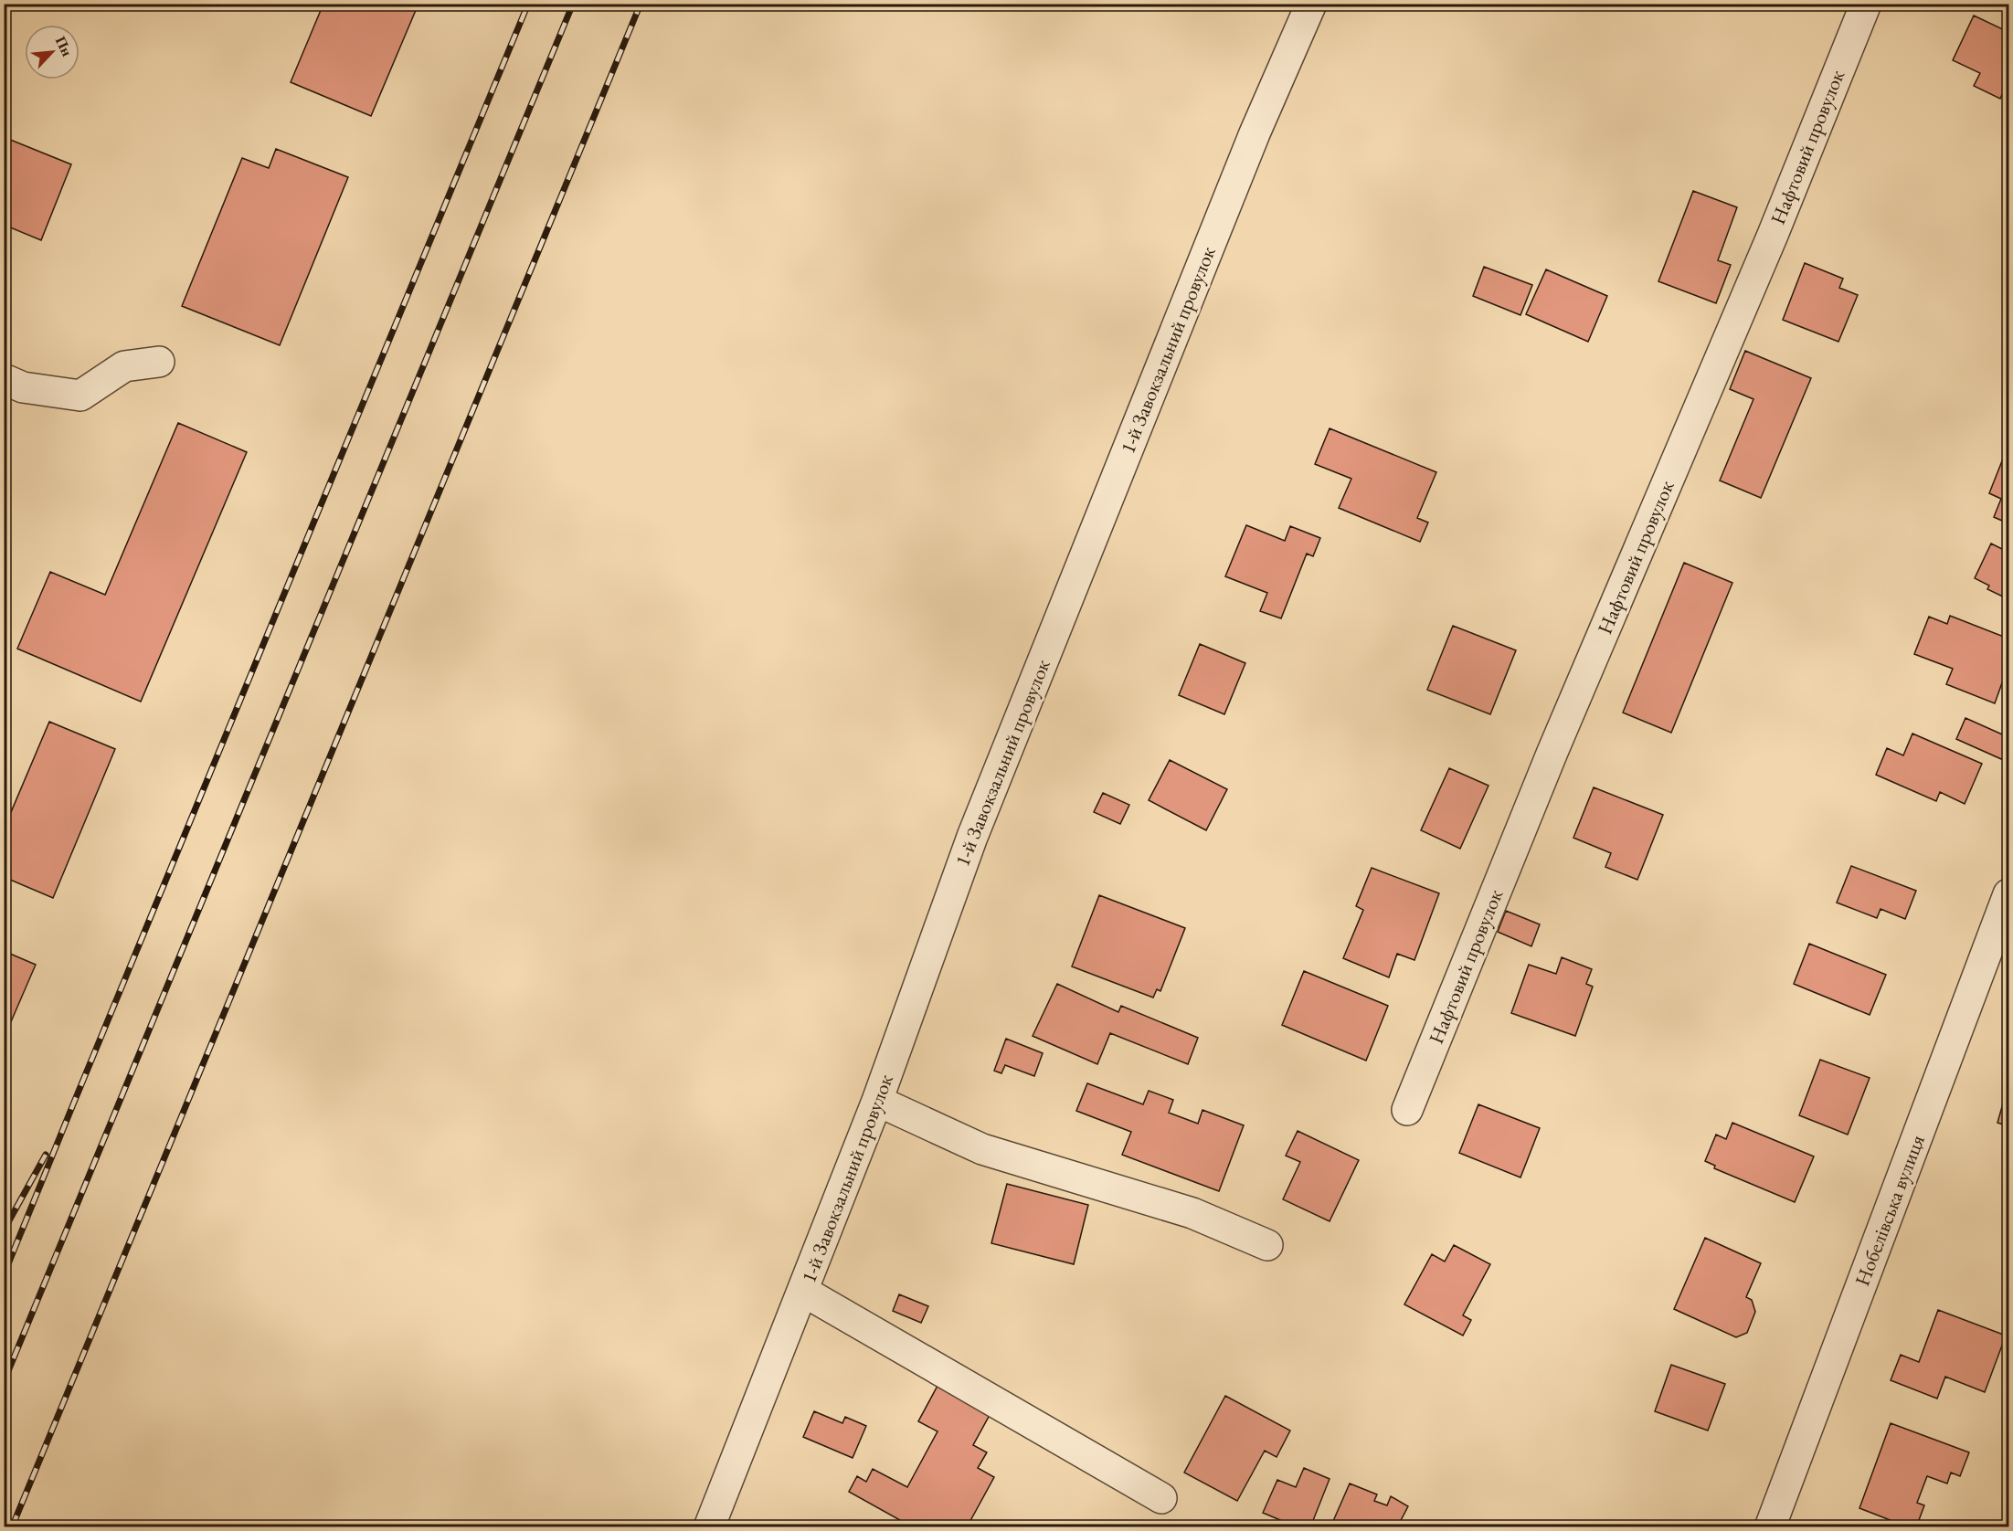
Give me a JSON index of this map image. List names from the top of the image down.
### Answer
{
  "streets": {
    "street": ["Нафтовий провулок", "1-й Завокзальний провулок", "Нобелівська вулиця"]
  },
  "north": "top right"
}
